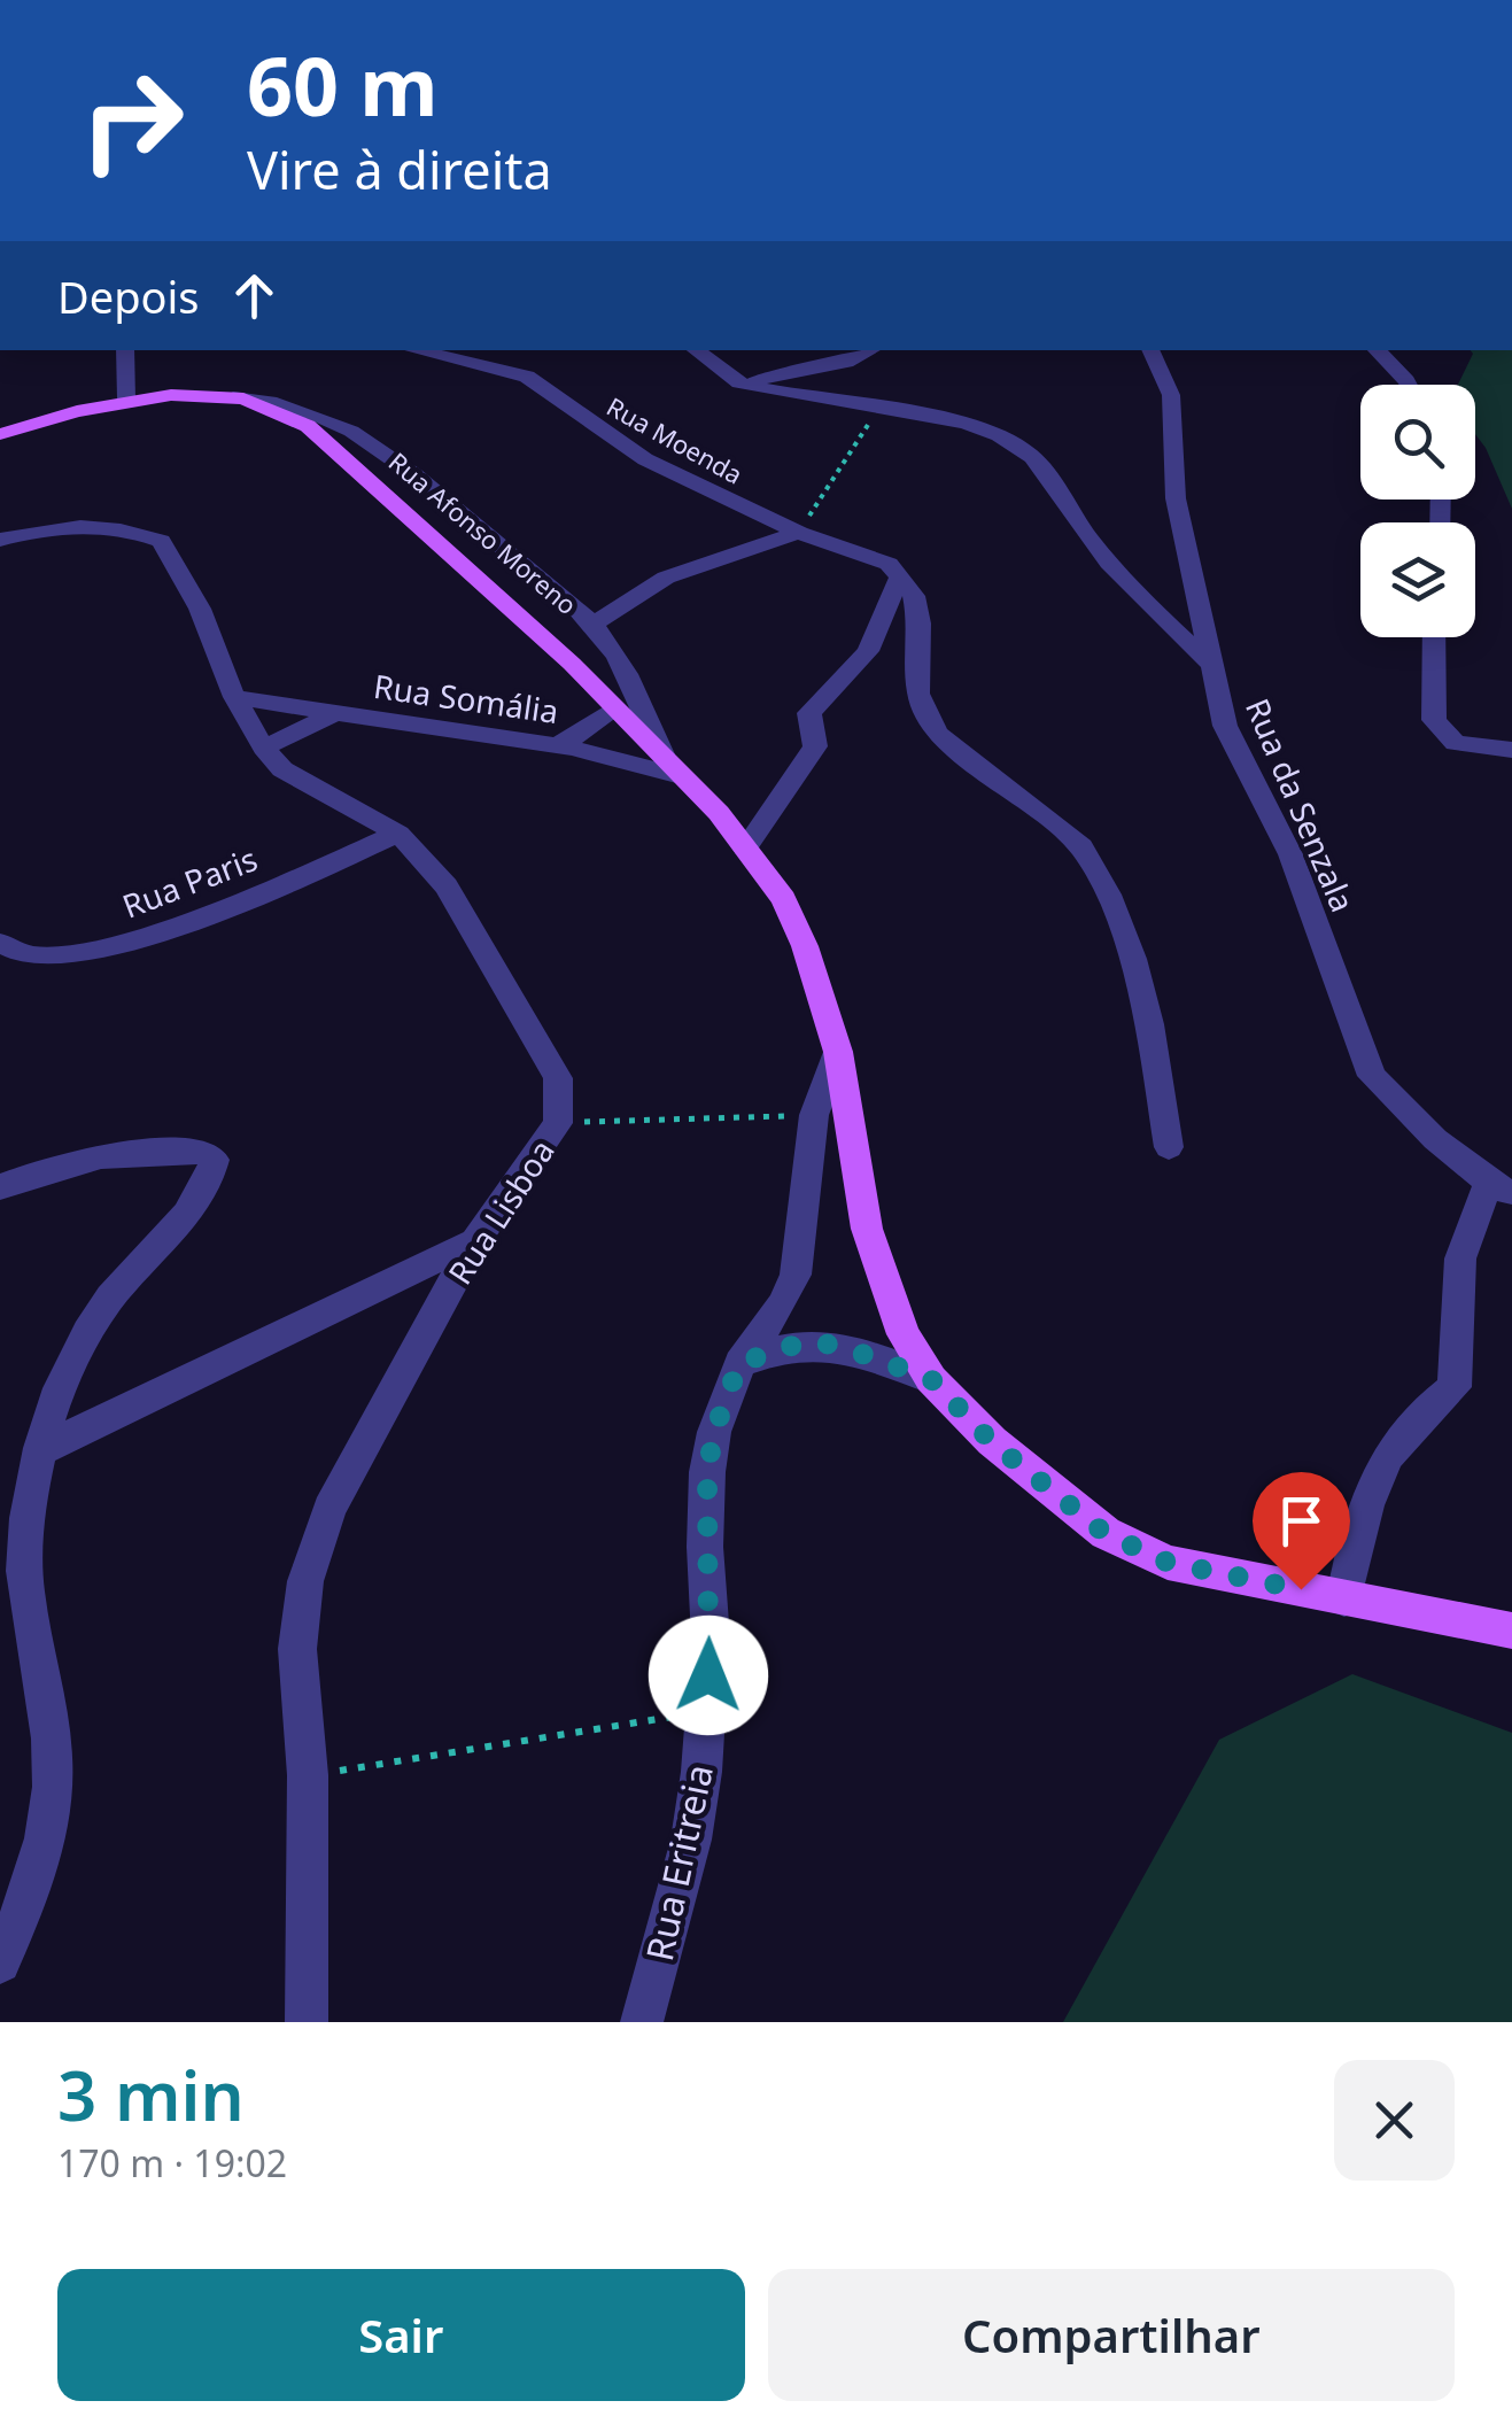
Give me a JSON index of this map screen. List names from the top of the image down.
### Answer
{
  "streets": {
    "main road": ["Rua Afonso Moreno"],
    "street": [
      "Rua Moenda",
      "Rua Somália",
      "Rua da Senzala",
      "Rua Paris",
      "Rua Lisboa",
      "Rua Eritreia"
    ]
  },
  "crossings": [
    ["Rua Afonso Moreno", "Rua Somália"],
    ["Rua Somália", "Rua Lisboa"],
    ["Rua Paris", "Rua Lisboa"]
  ],
  "page": {
    "turn": ["60 m", "Vire à direita"],
    "then": "Depois",
    "heading": ["3 min", "170 m · 19:02"],
    "buttons": ["Sair", "Compartilhar"]
  }
}
